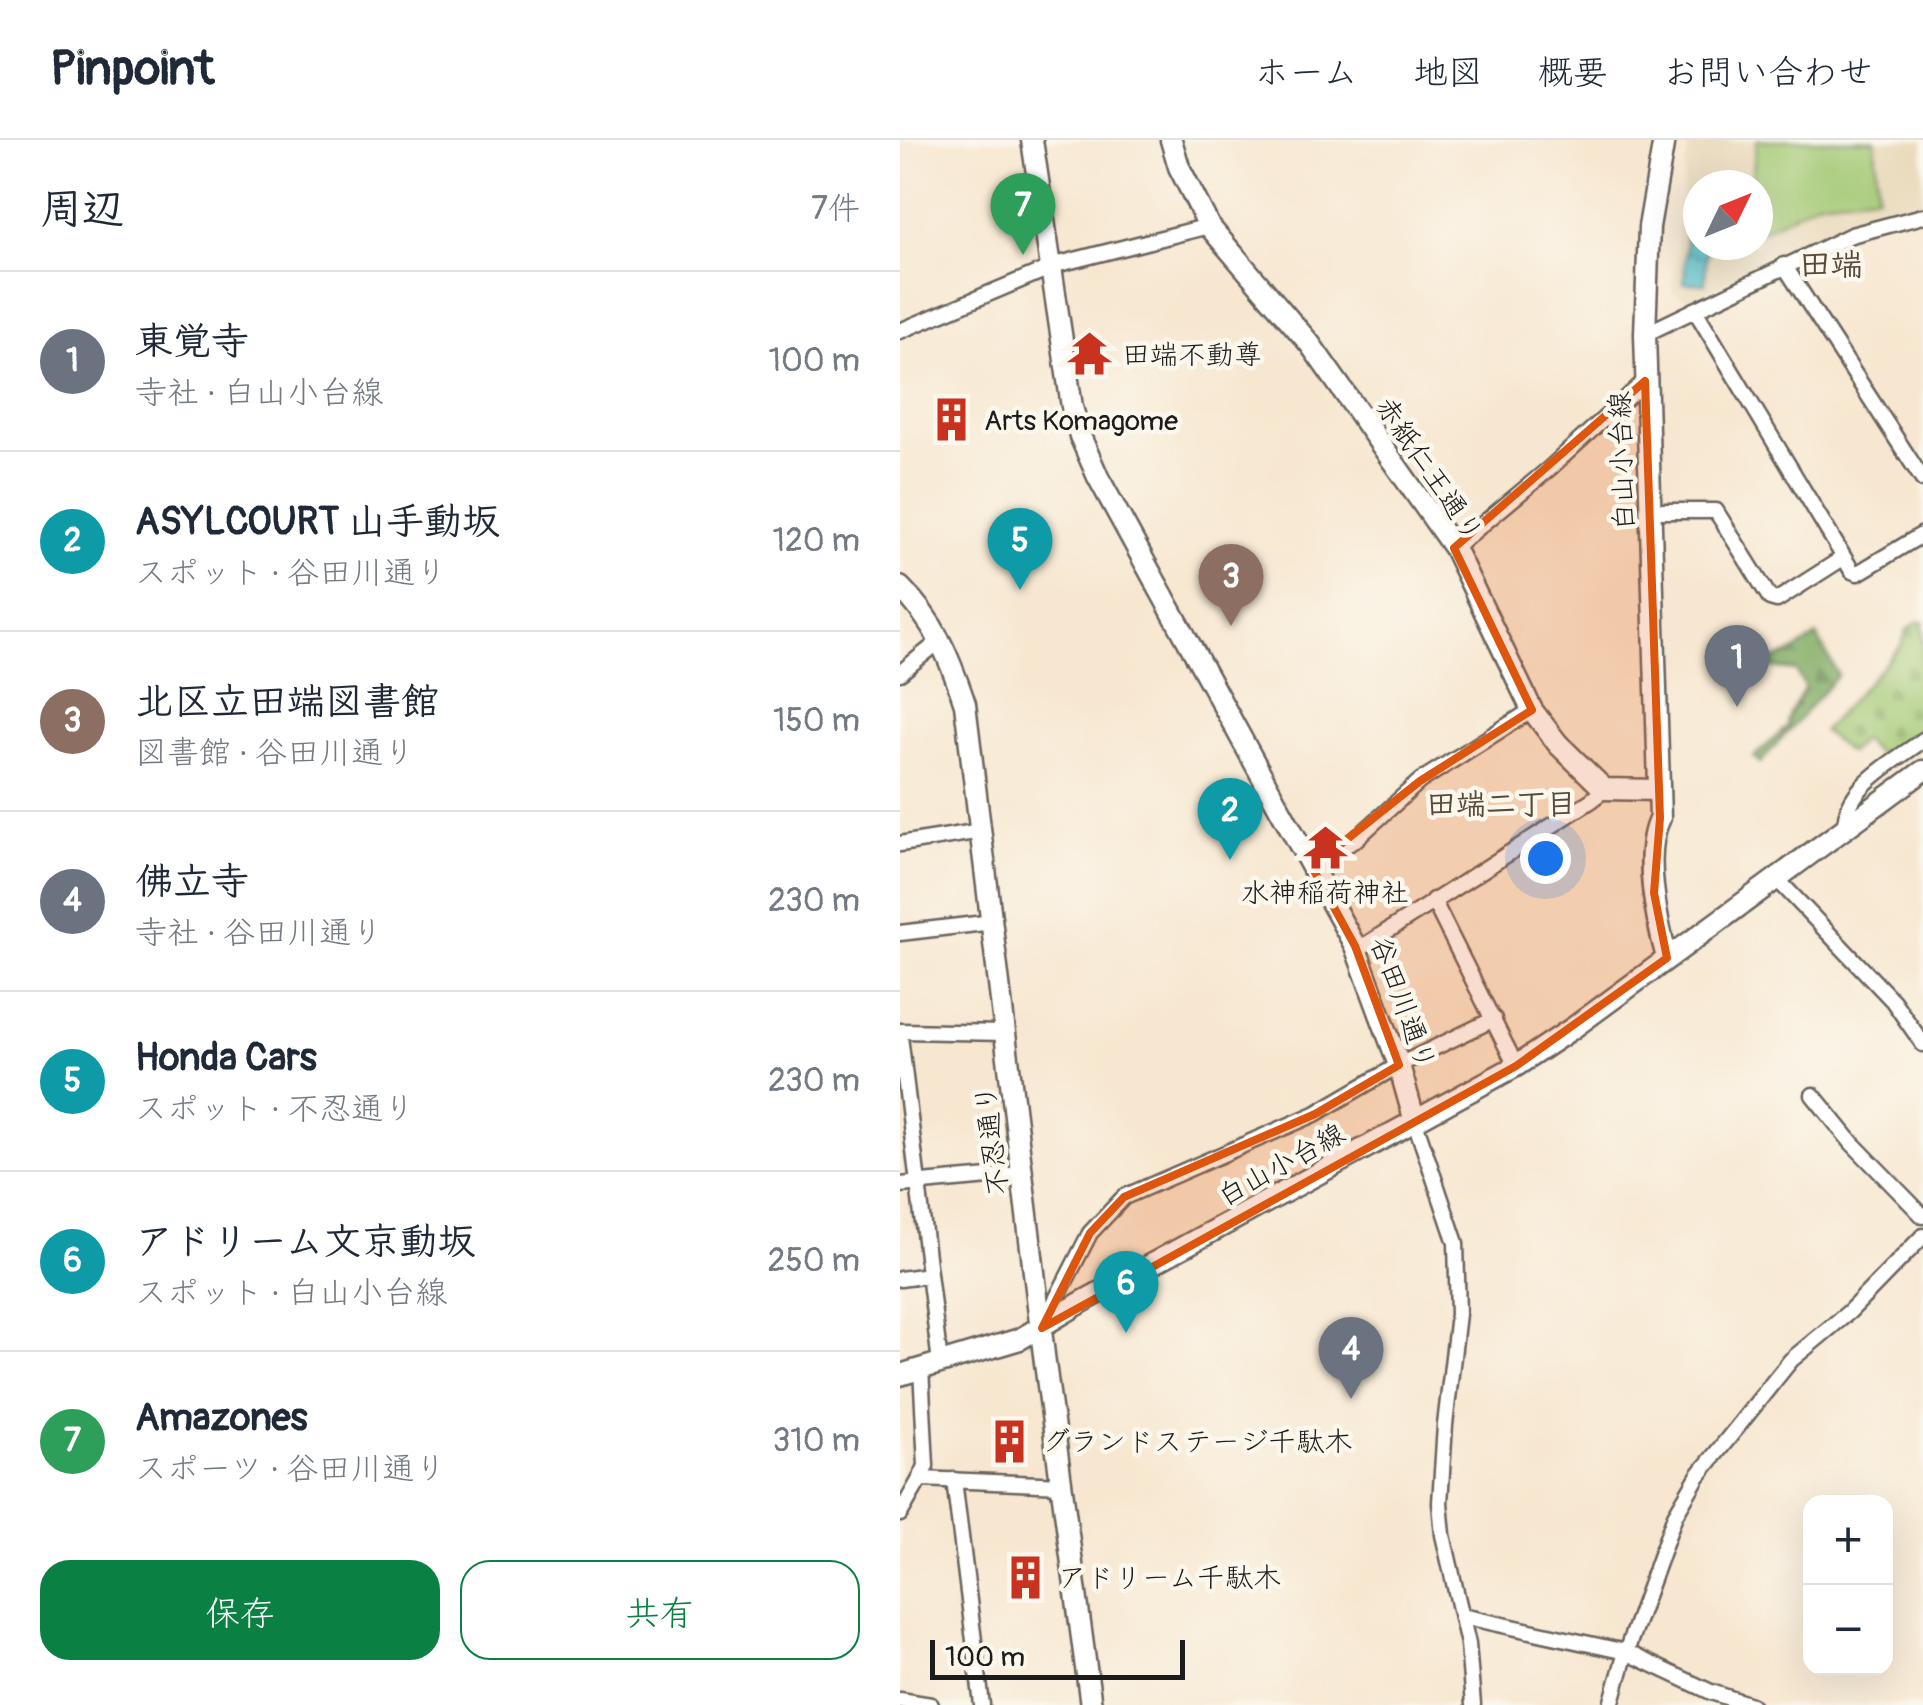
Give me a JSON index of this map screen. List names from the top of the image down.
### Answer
{
  "streets": {
    "main road": [
      "白山小台線",
      "赤紙仁王通り",
      "谷田川通り",
      "不忍通り"
    ]
  },
  "crossings": [
    ["白山小台線", "谷田川通り"],
    ["白山小台線", "不忍通り"]
  ],
  "districts": ["田端", "田端二丁目"],
  "places": {
    "temple": ["田端不動尊", "水神稲荷神社"],
    "building": ["Arts Komagome", "グランドステージ千駄木", "アドリーム千駄木"]
  },
  "scale_bar": "100 m",
  "north": "top right",
  "page": {
    "header": "Pinpoint",
    "nav": [
      "ホーム",
      "地図",
      "概要",
      "お問い合わせ"
    ],
    "heading": ["周辺", "7件"],
    "pins": [
      "7",
      "5",
      "3",
      "1",
      "2",
      "6",
      "4"
    ],
    "list": [
      {
        "mark": "1",
        "name": "東覚寺",
        "note": "寺社 · 白山小台線",
        "value": "100 m"
      },
      {
        "mark": "2",
        "name": "ASYLCOURT 山手動坂",
        "note": "スポット · 谷田川通り",
        "value": "120 m"
      },
      {
        "mark": "3",
        "name": "北区立田端図書館",
        "note": "図書館 · 谷田川通り",
        "value": "150 m"
      },
      {
        "mark": "4",
        "name": "佛立寺",
        "note": "寺社 · 谷田川通り",
        "value": "230 m"
      },
      {
        "mark": "5",
        "name": "Honda Cars",
        "note": "スポット · 不忍通り",
        "value": "230 m"
      },
      {
        "mark": "6",
        "name": "アドリーム文京動坂",
        "note": "スポット · 白山小台線",
        "value": "250 m"
      },
      {
        "mark": "7",
        "name": "Amazones",
        "note": "スポーツ · 谷田川通り",
        "value": "310 m"
      }
    ],
    "map_buttons": ["+", "−"],
    "buttons": ["保存", "共有"],
    "scale": "100 m"
  }
}
